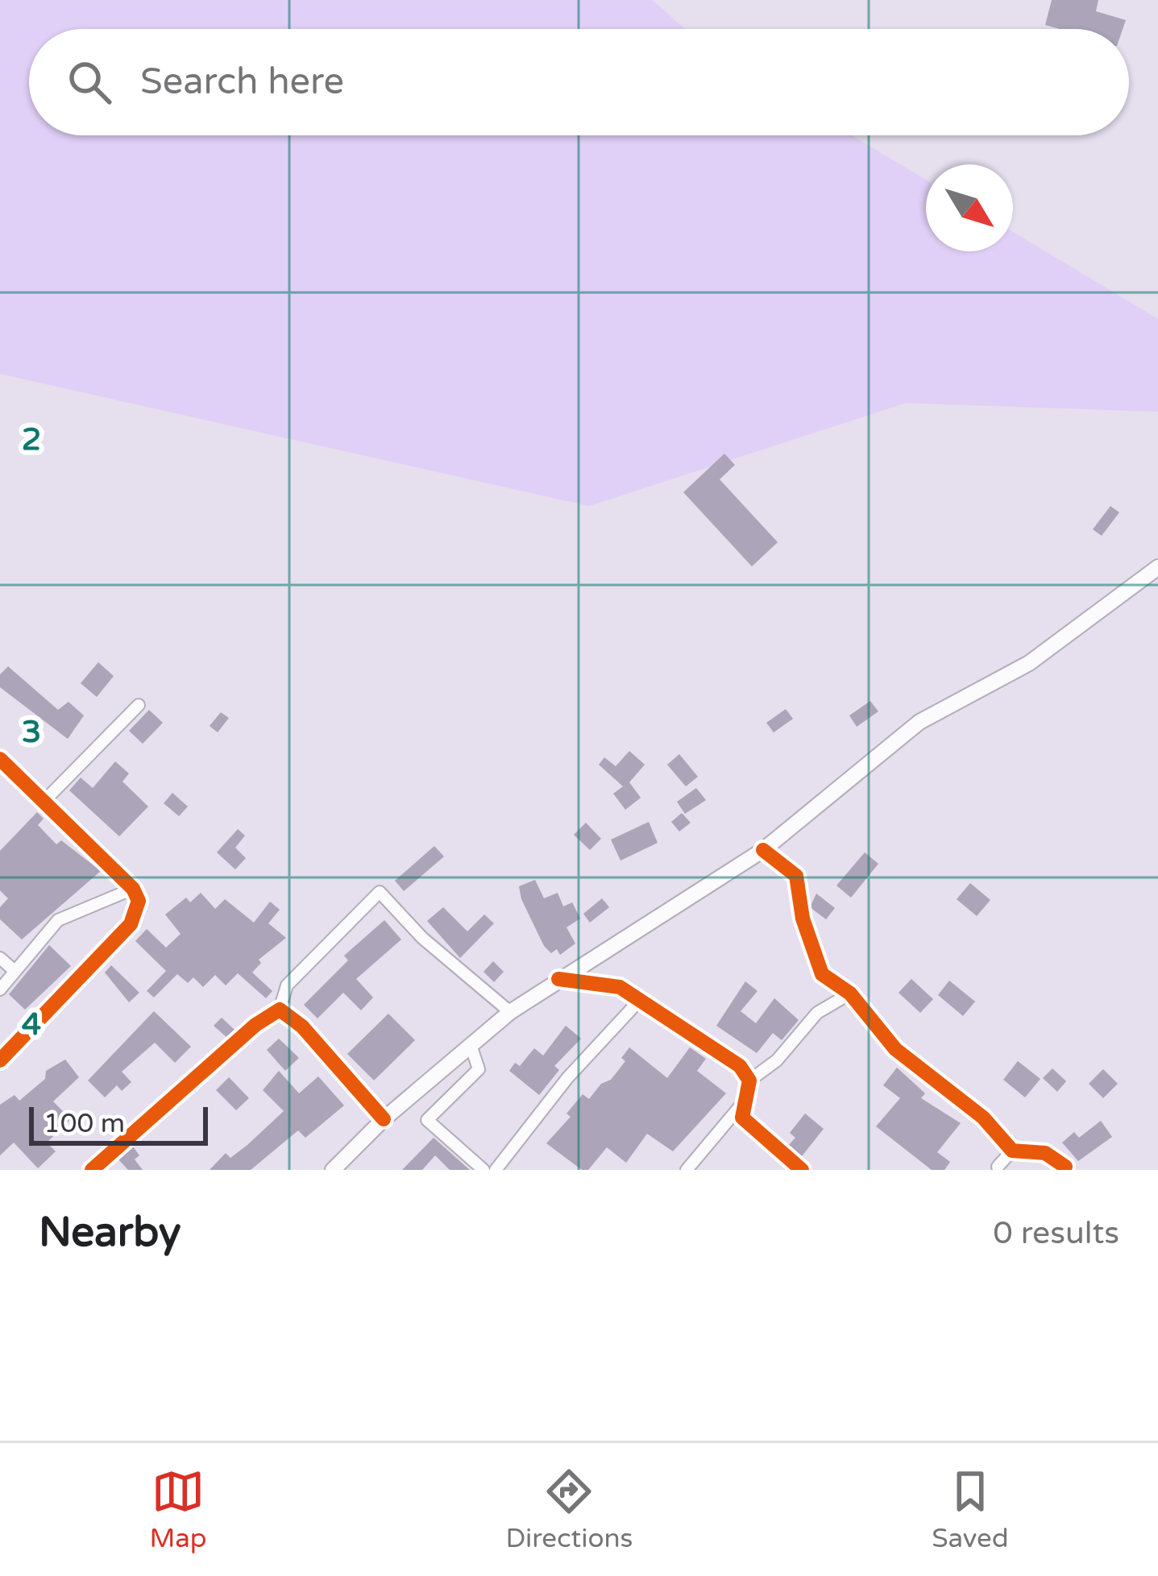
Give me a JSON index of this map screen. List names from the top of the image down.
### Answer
{
  "scale_bar": "100 m",
  "north": "bottom right",
  "page": {
    "search": "Search here",
    "scale": "100 m",
    "heading": ["Nearby", "0 results"],
    "nav": ["Map", "Directions", "Saved"]
  },
  "grid": {
    "rows": ["2", "3", "4"]
  }
}
